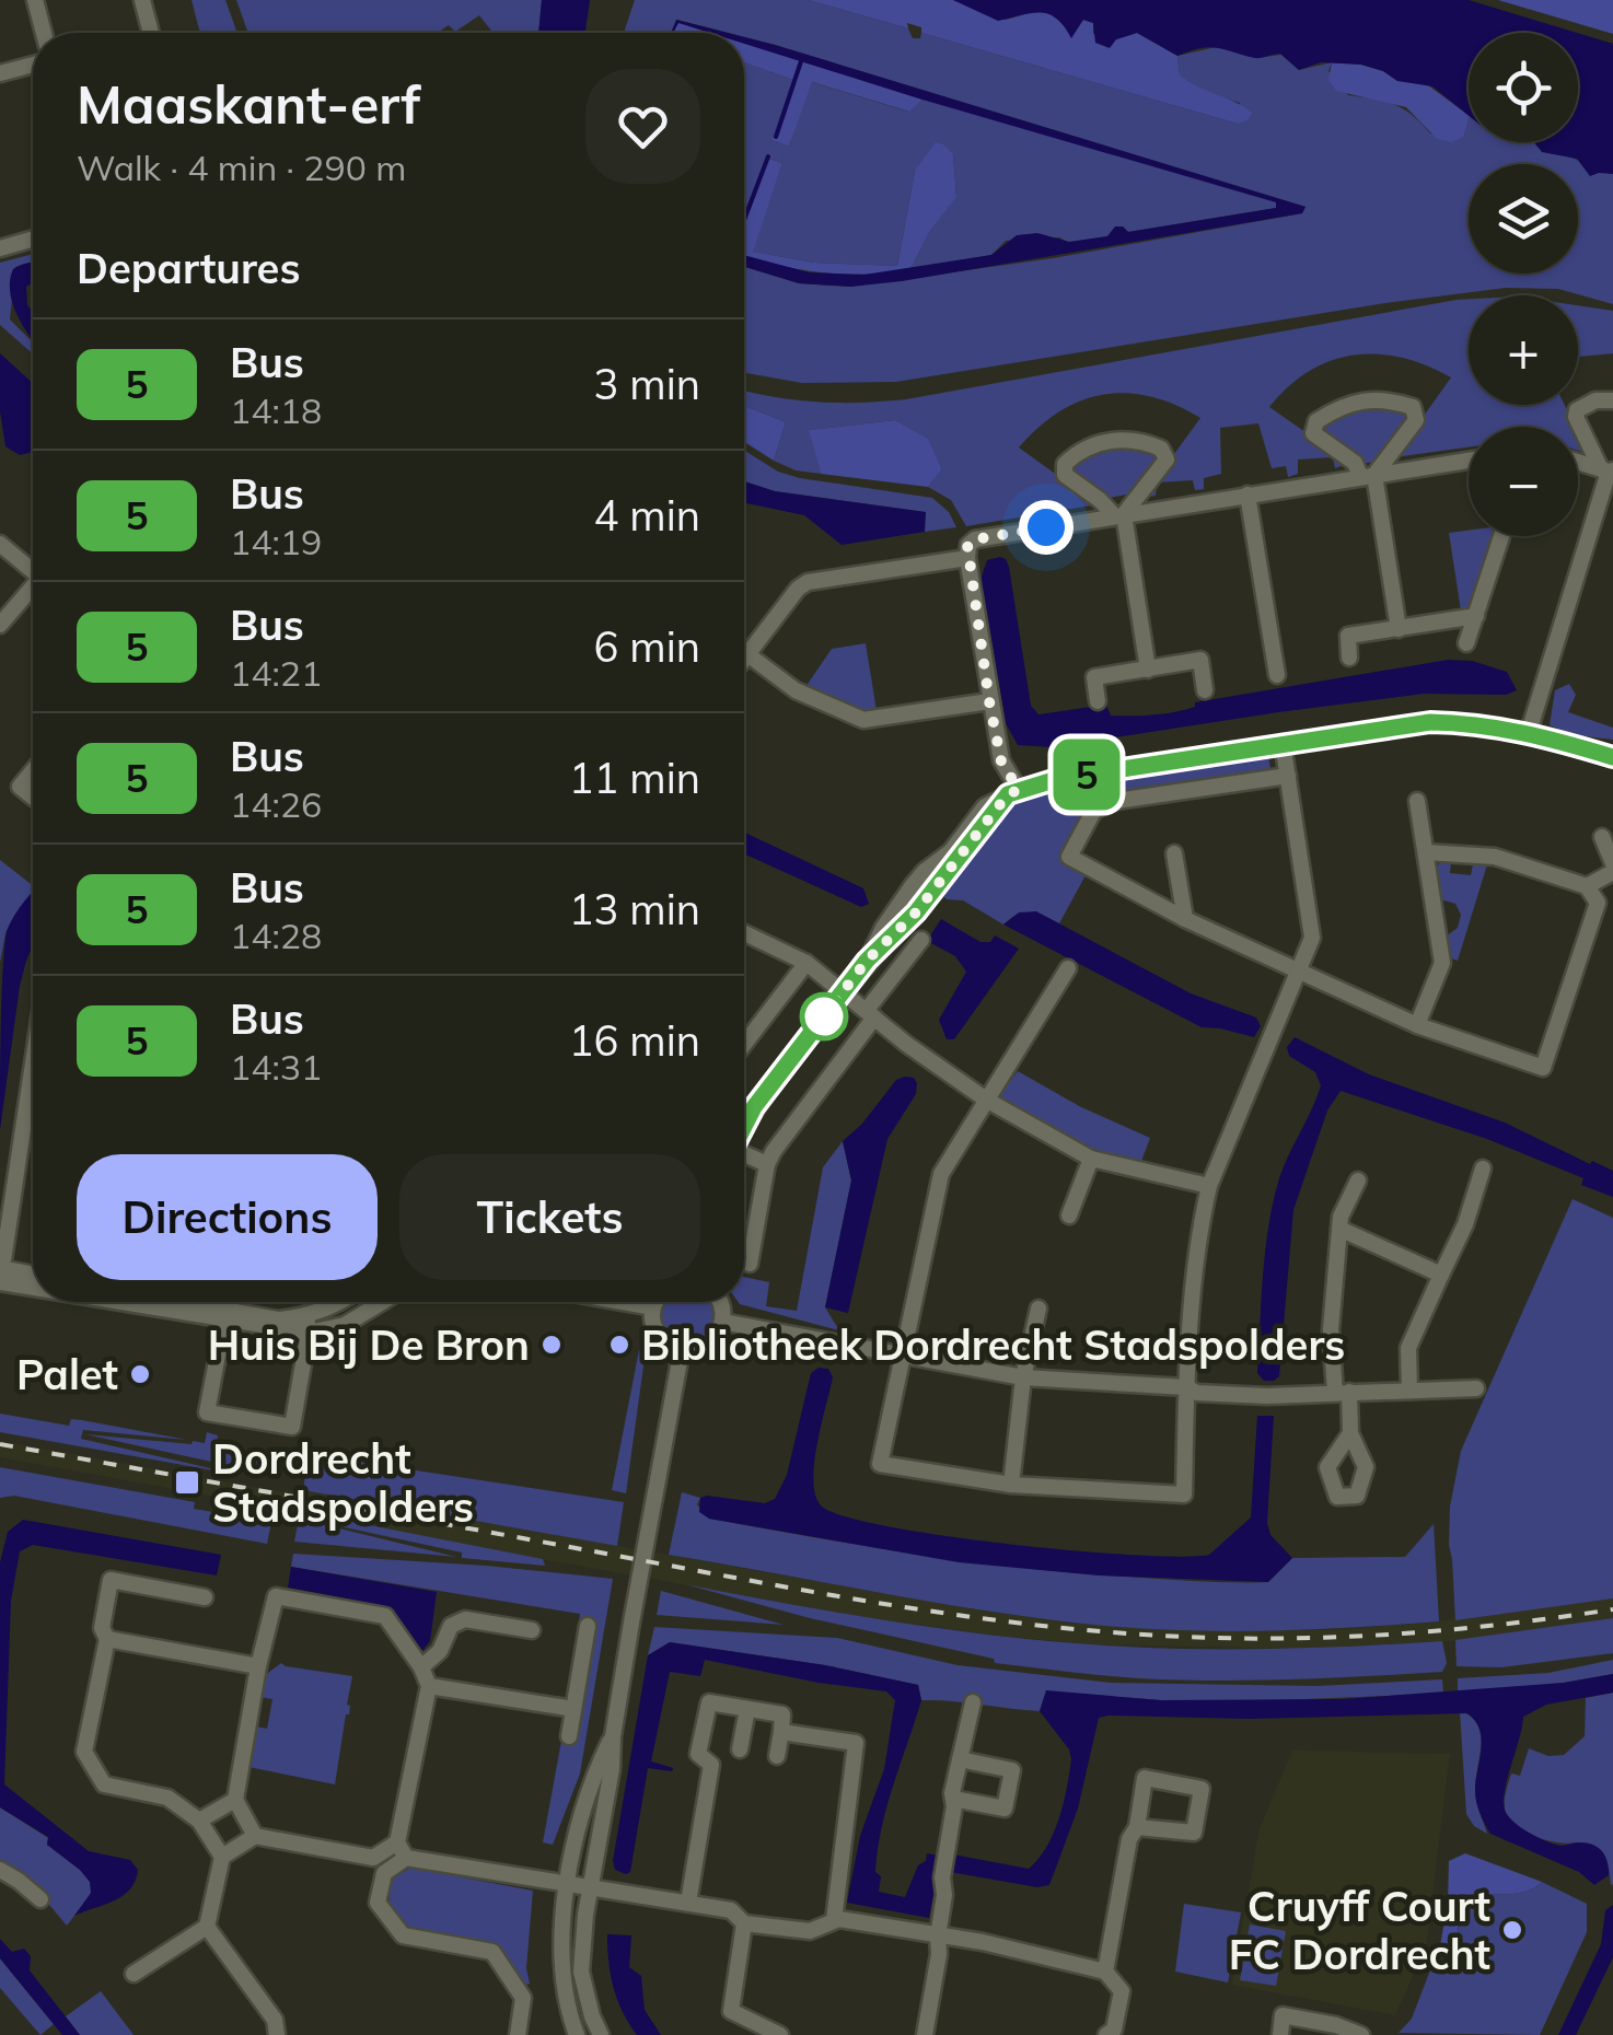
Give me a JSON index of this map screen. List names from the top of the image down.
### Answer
{
  "places": {
    "other": [
      "Huis Bij De Bron",
      "Bibliotheek Dordrecht Stadspolders",
      "Palet",
      "Cruyff Court FC Dordrecht"
    ],
    "transit": ["Dordrecht Stadspolders"]
  },
  "lines": ["bus line 5"],
  "page": {
    "on_map": "5",
    "map_buttons": ["+", "−"],
    "heading": [
      ["Maaskant-erf", "Walk · 4 min · 290 m"],
      "Departures"
    ],
    "list": [
      {
        "mark": "5",
        "name": "Bus",
        "note": "14:18",
        "value": "3 min"
      },
      {
        "mark": "5",
        "name": "Bus",
        "note": "14:19",
        "value": "4 min"
      },
      {
        "mark": "5",
        "name": "Bus",
        "note": "14:21",
        "value": "6 min"
      },
      {
        "mark": "5",
        "name": "Bus",
        "note": "14:26",
        "value": "11 min"
      },
      {
        "mark": "5",
        "name": "Bus",
        "note": "14:28",
        "value": "13 min"
      },
      {
        "mark": "5",
        "name": "Bus",
        "note": "14:31",
        "value": "16 min"
      }
    ],
    "buttons": ["Directions", "Tickets"]
  }
}
